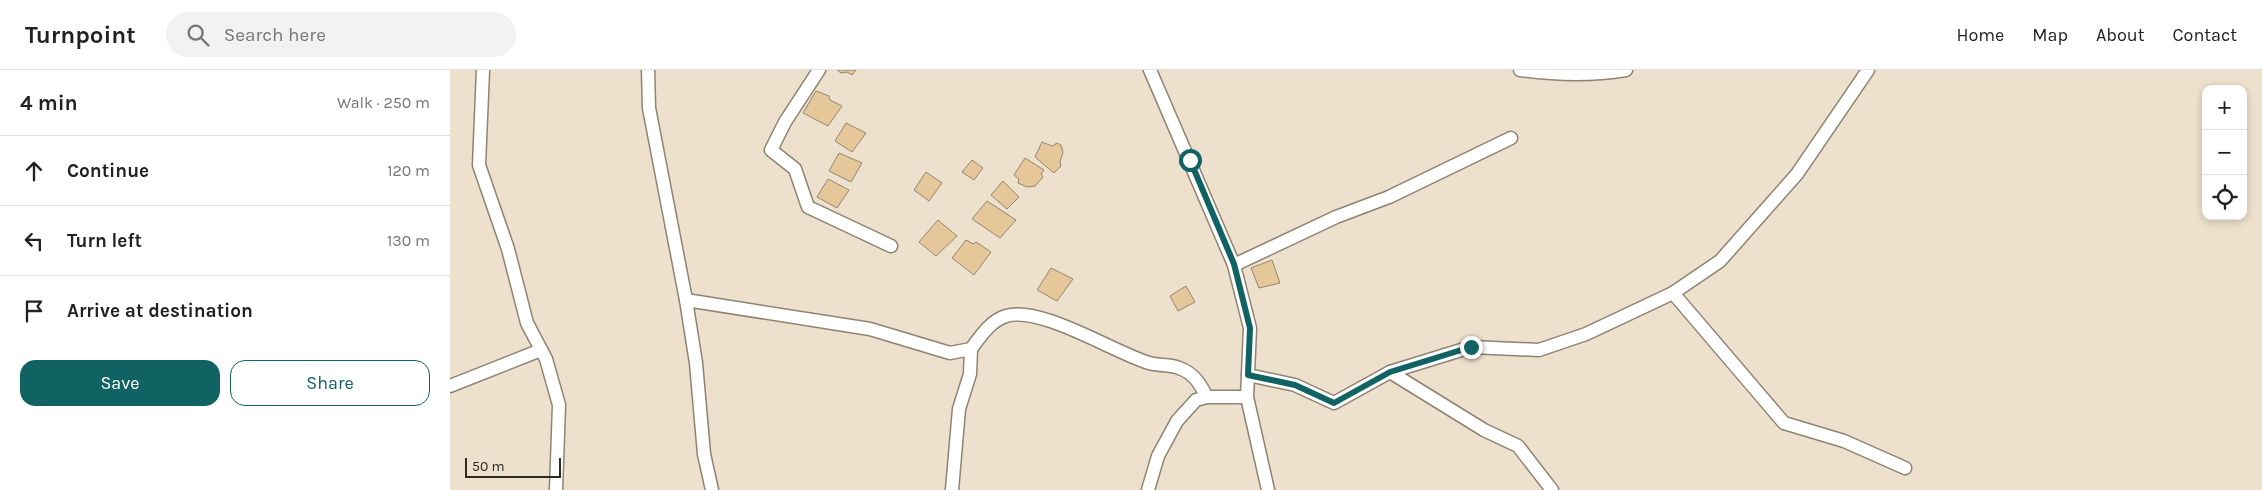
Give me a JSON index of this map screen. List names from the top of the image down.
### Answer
{
  "scale_bar": "50 m",
  "page": {
    "header": "Turnpoint",
    "search": "Search here",
    "nav": [
      "Home",
      "Map",
      "About",
      "Contact"
    ],
    "heading": ["4 min", "Walk · 250 m"],
    "map_buttons": ["+", "−"],
    "list": [
      ["Continue", "120 m"],
      ["Turn left", "130 m"],
      "Arrive at destination"
    ],
    "buttons": ["Save", "Share"],
    "scale": "50 m"
  }
}
